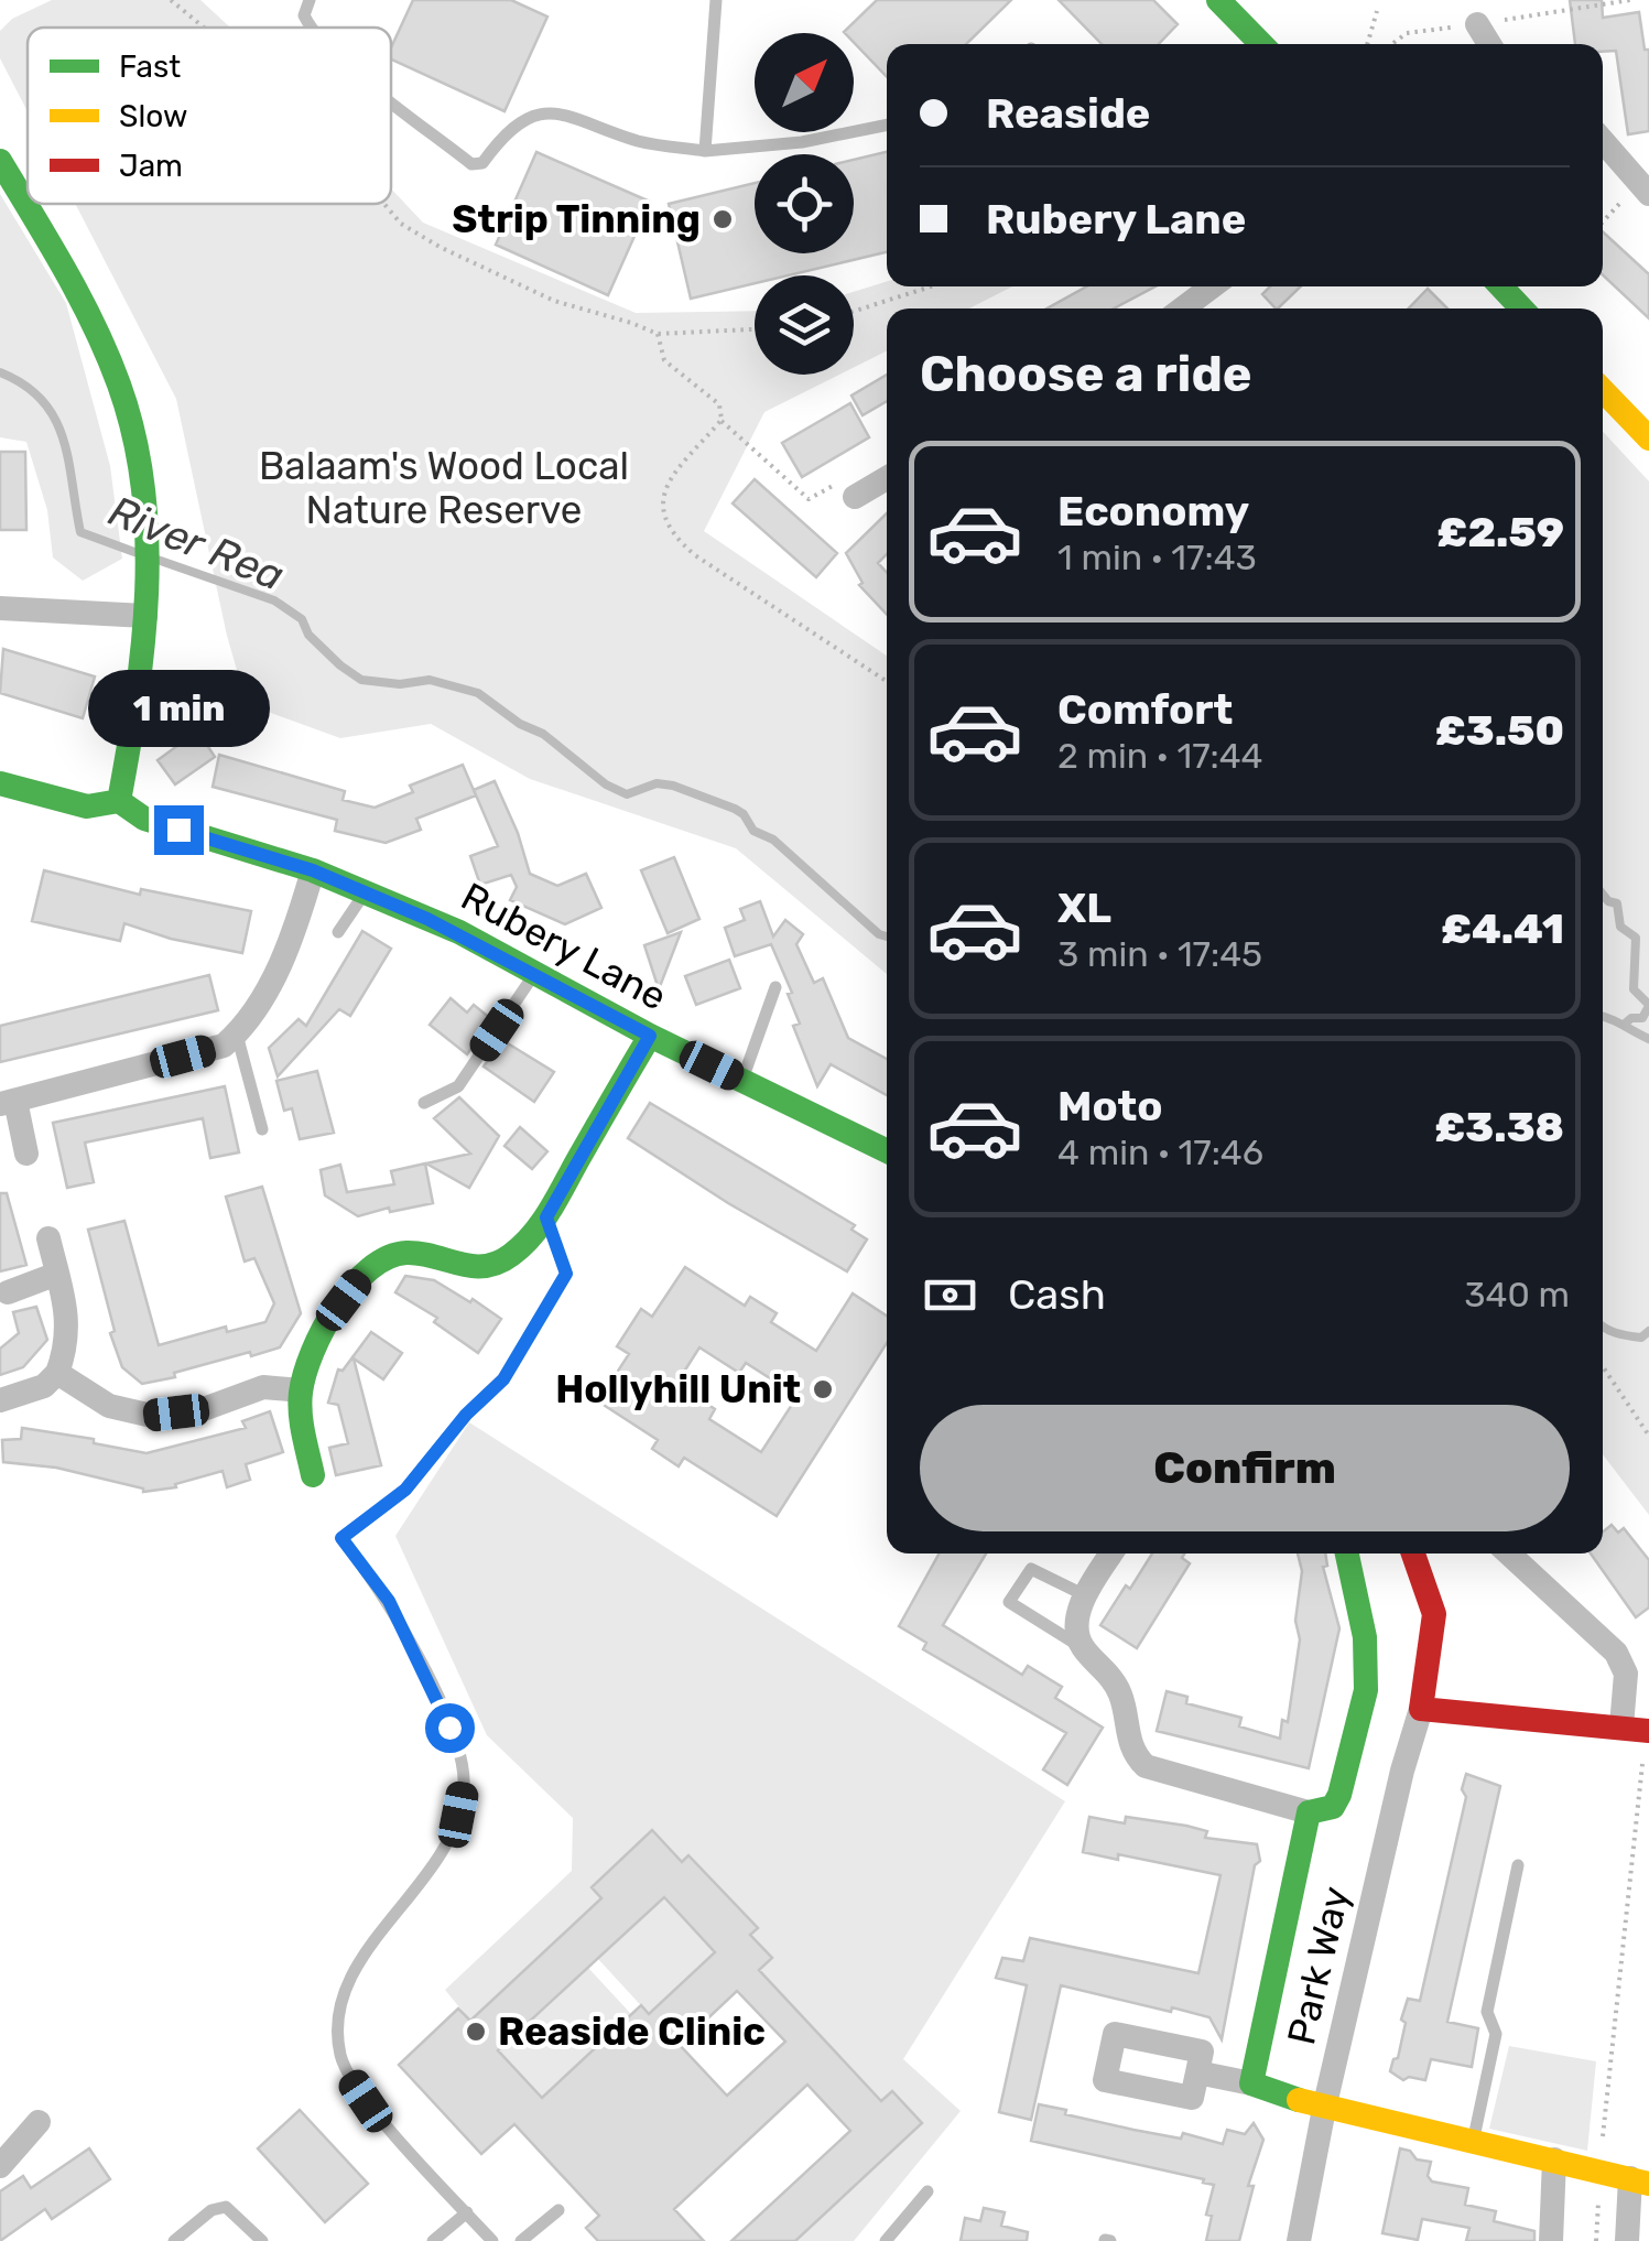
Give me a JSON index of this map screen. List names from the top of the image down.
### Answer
{
  "streets": {
    "street": ["Rubery Lane", "Park Way"]
  },
  "water": ["River Rea"],
  "parks": ["Balaam's Wood Local Nature Reserve"],
  "places": ["Strip Tinning", "Hollyhill Unit", "Reaside Clinic"],
  "legend": ["Fast", "Slow", "Jam"],
  "north": "top right",
  "page": {
    "banner": ["Reaside", "Rubery Lane"],
    "heading": "Choose a ride",
    "list": [
      {
        "name": "Economy",
        "note": "1 min · 17:43",
        "value": "£2.59"
      },
      {
        "name": "Comfort",
        "note": "2 min · 17:44",
        "value": "£3.50"
      },
      {
        "name": "XL",
        "note": "3 min · 17:45",
        "value": "£4.41"
      },
      {
        "name": "Moto",
        "note": "4 min · 17:46",
        "value": "£3.38"
      }
    ],
    "bubble": "1 min",
    "pay": ["Cash", "340 m"],
    "buttons": "Confirm"
  }
}
